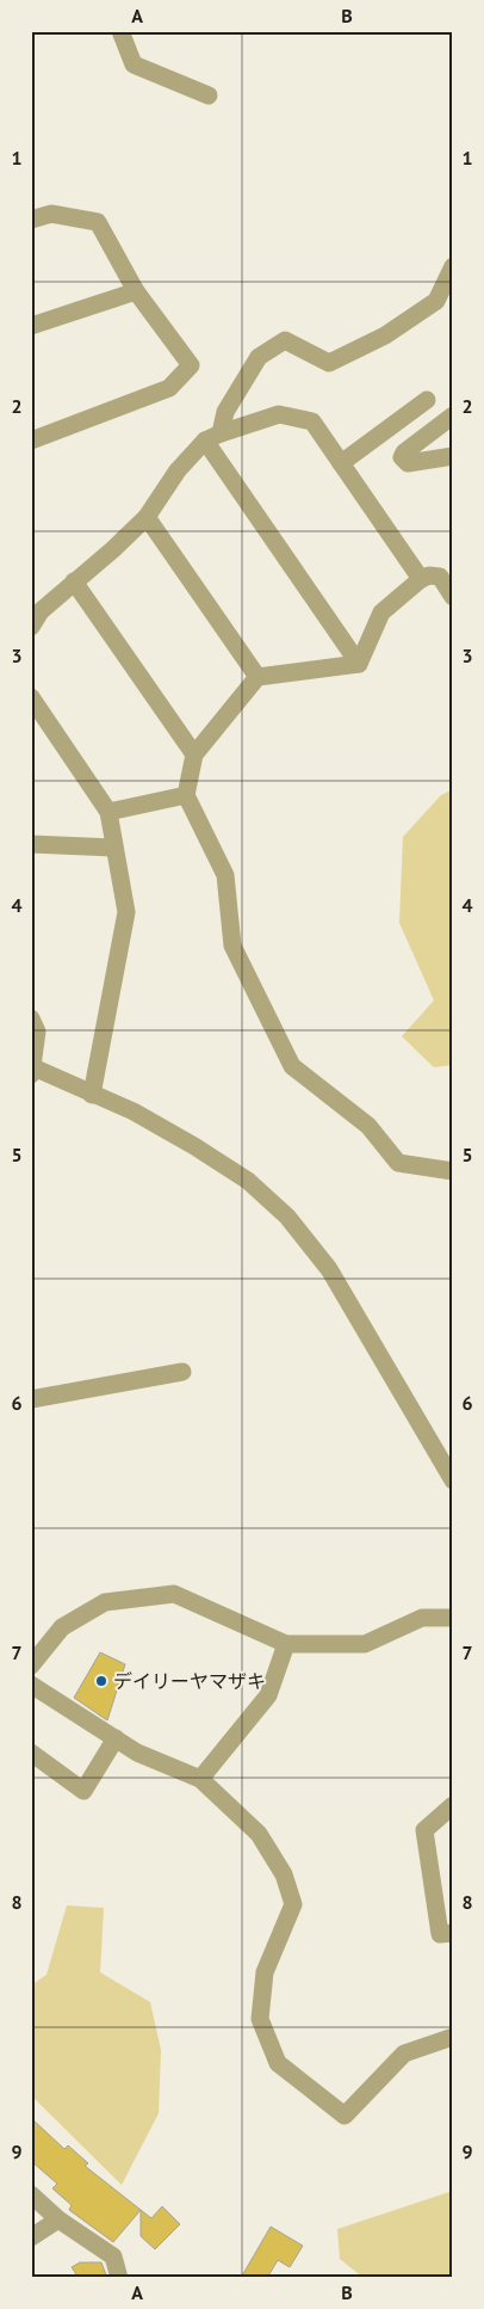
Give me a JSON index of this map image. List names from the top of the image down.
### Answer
{
  "places": ["デイリーヤマザキ"],
  "grid": {
    "columns": ["A", "B"],
    "rows": [
      "1",
      "2",
      "3",
      "4",
      "5",
      "6",
      "7",
      "8",
      "9"
    ]
  }
}
